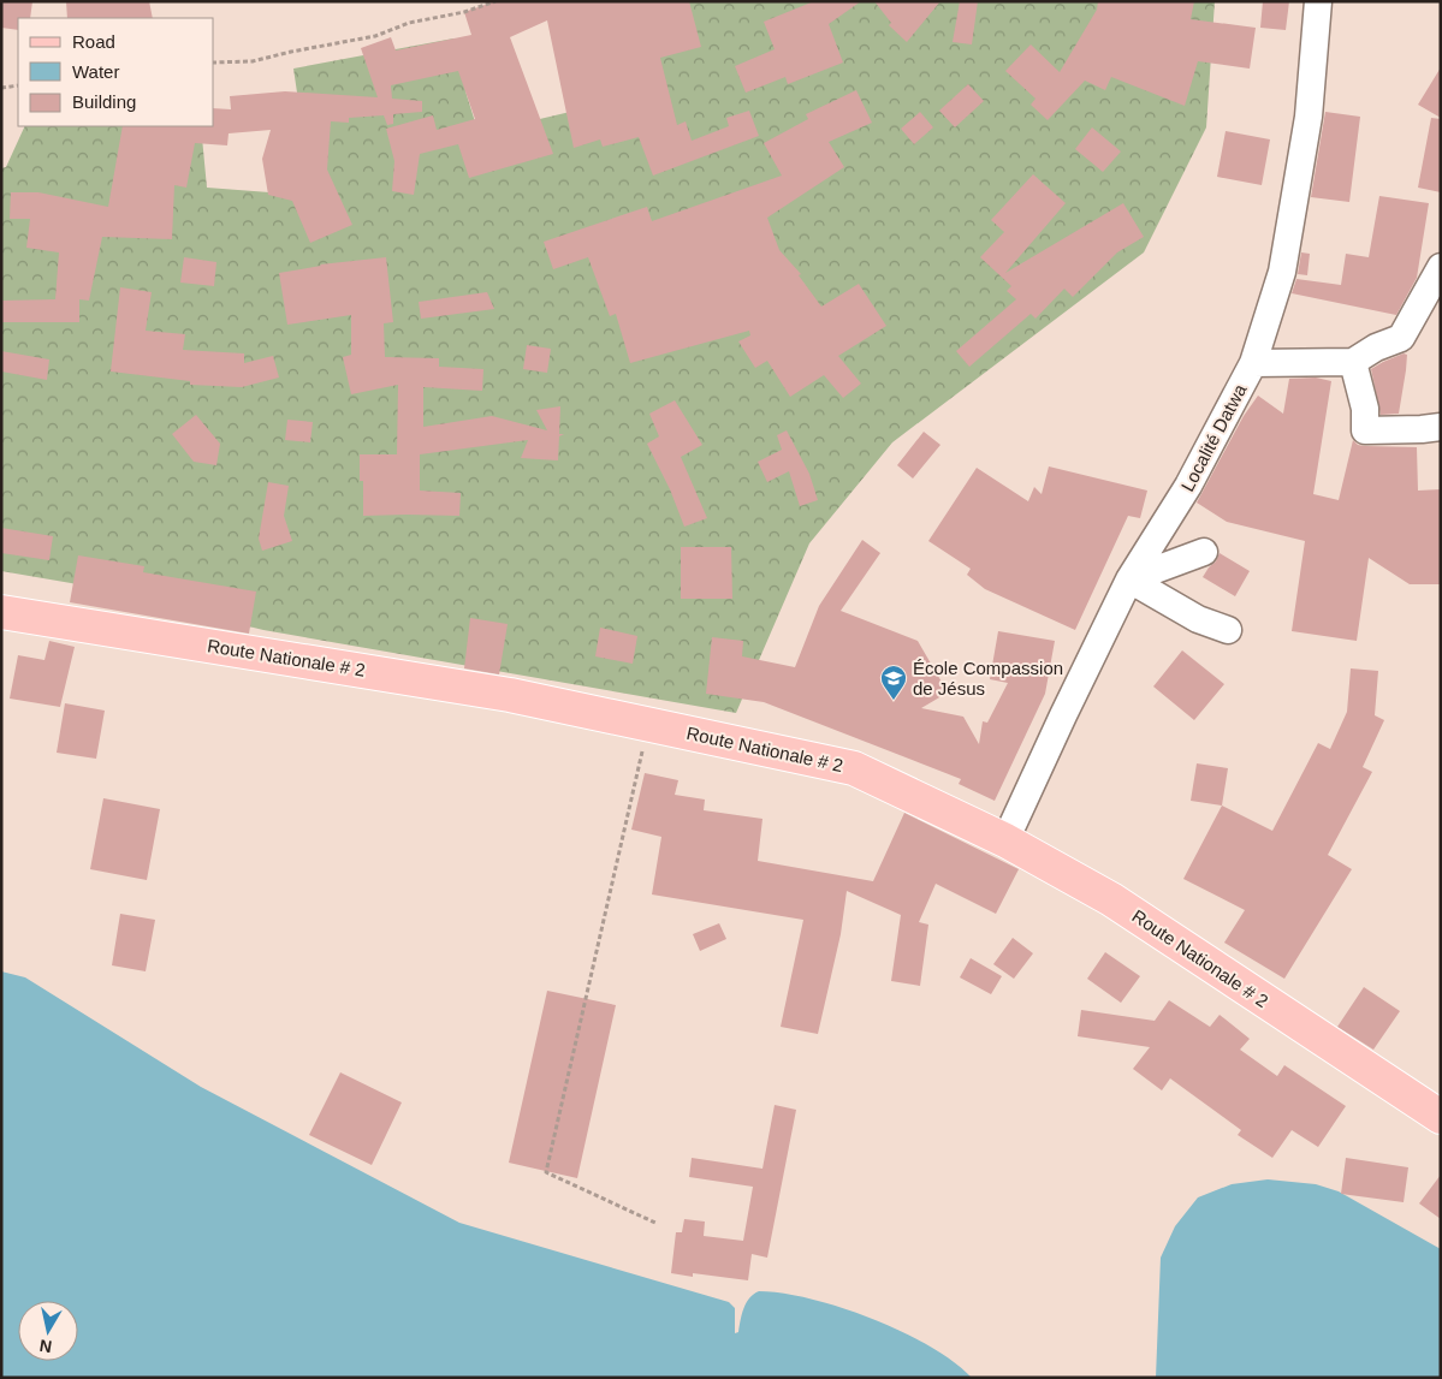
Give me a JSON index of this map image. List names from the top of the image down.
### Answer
{
  "streets": {
    "main road": ["Route Nationale # 2"],
    "street": ["Localité Datwa"]
  },
  "crossings": [
    ["Localité Datwa", "Route Nationale # 2"]
  ],
  "places": {
    "school or university": ["École Compassion de Jésus"]
  },
  "legend": ["Road", "Water", "Building"],
  "north": "bottom"
}
